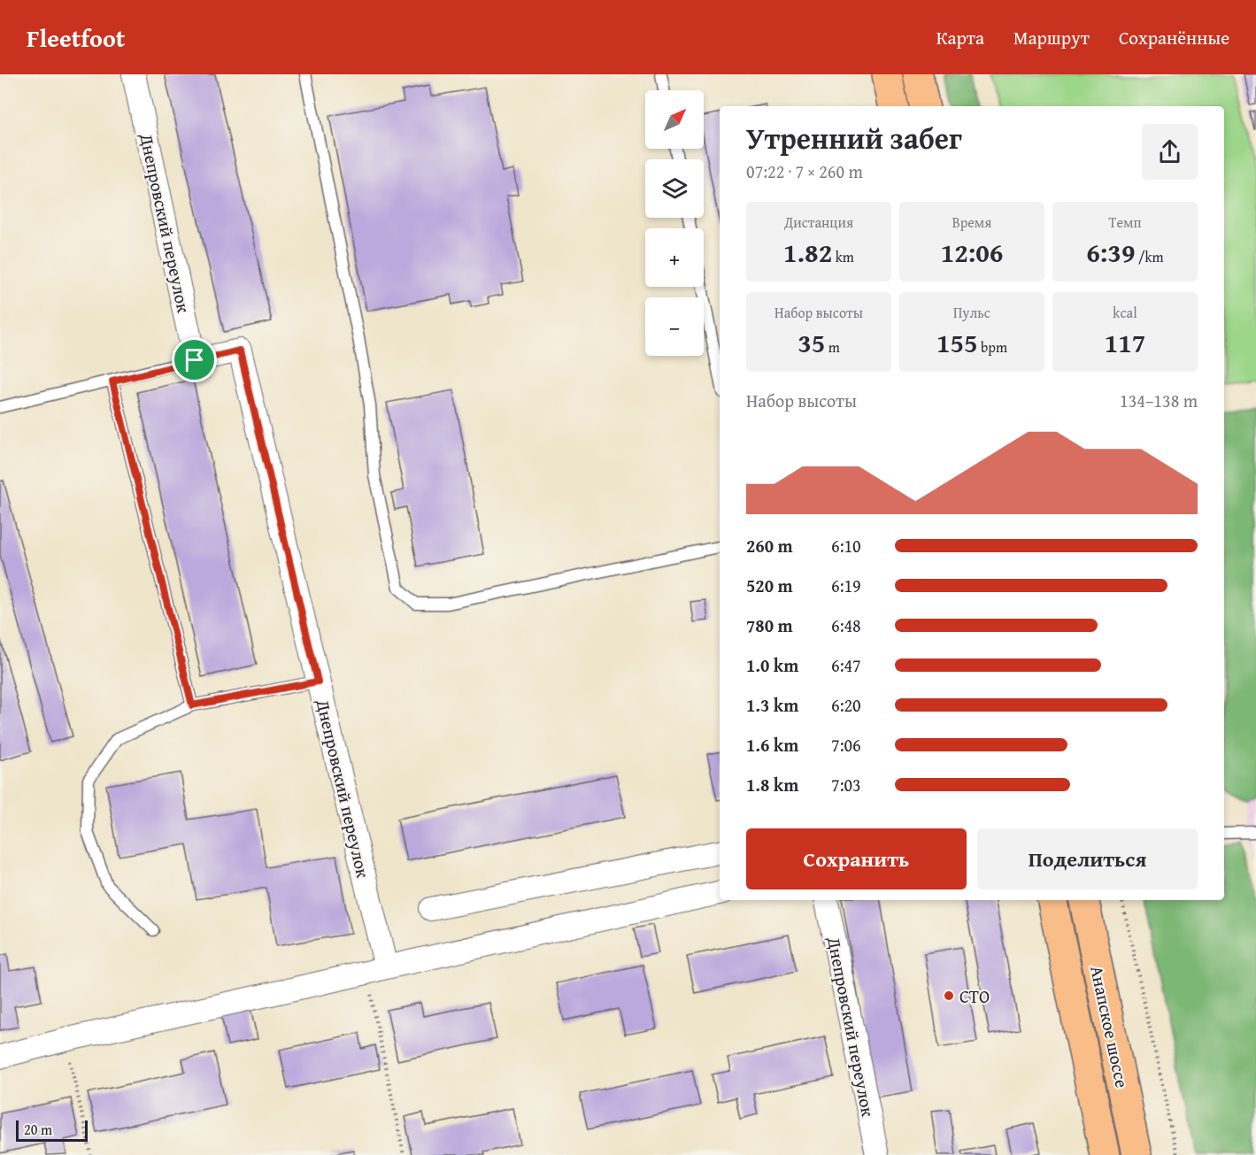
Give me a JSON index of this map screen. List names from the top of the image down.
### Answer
{
  "streets": {
    "highway": ["Анапское шоссе"],
    "street": ["Днепровский переулок"]
  },
  "places": ["СТО"],
  "scale_bar": "20 m",
  "north": "top right",
  "page": {
    "header": "Fleetfoot",
    "nav": ["Карта", "Маршрут", "Сохранённые"],
    "map_buttons": ["+", "−"],
    "heading": ["Утренний забег", "07:22 · 7 × 260 m"],
    "stats": [
      ["Дистанция", "1.82 km"],
      ["Время", "12:06"],
      ["Темп", "6:39 /km"],
      ["Набор высоты", "35 m"],
      ["Пульс", "155 bpm"],
      ["kcal", "117"]
    ],
    "chart": ["Набор высоты", "134–138 m"],
    "list": [
      {
        "name": "260 m",
        "note": "6:10"
      },
      {
        "name": "520 m",
        "note": "6:19"
      },
      {
        "name": "780 m",
        "note": "6:48"
      },
      {
        "name": "1.0 km",
        "note": "6:47"
      },
      {
        "name": "1.3 km",
        "note": "6:20"
      },
      {
        "name": "1.6 km",
        "note": "7:06"
      },
      {
        "name": "1.8 km",
        "note": "7:03"
      }
    ],
    "buttons": ["Сохранить", "Поделиться"],
    "scale": "20 m"
  }
}
